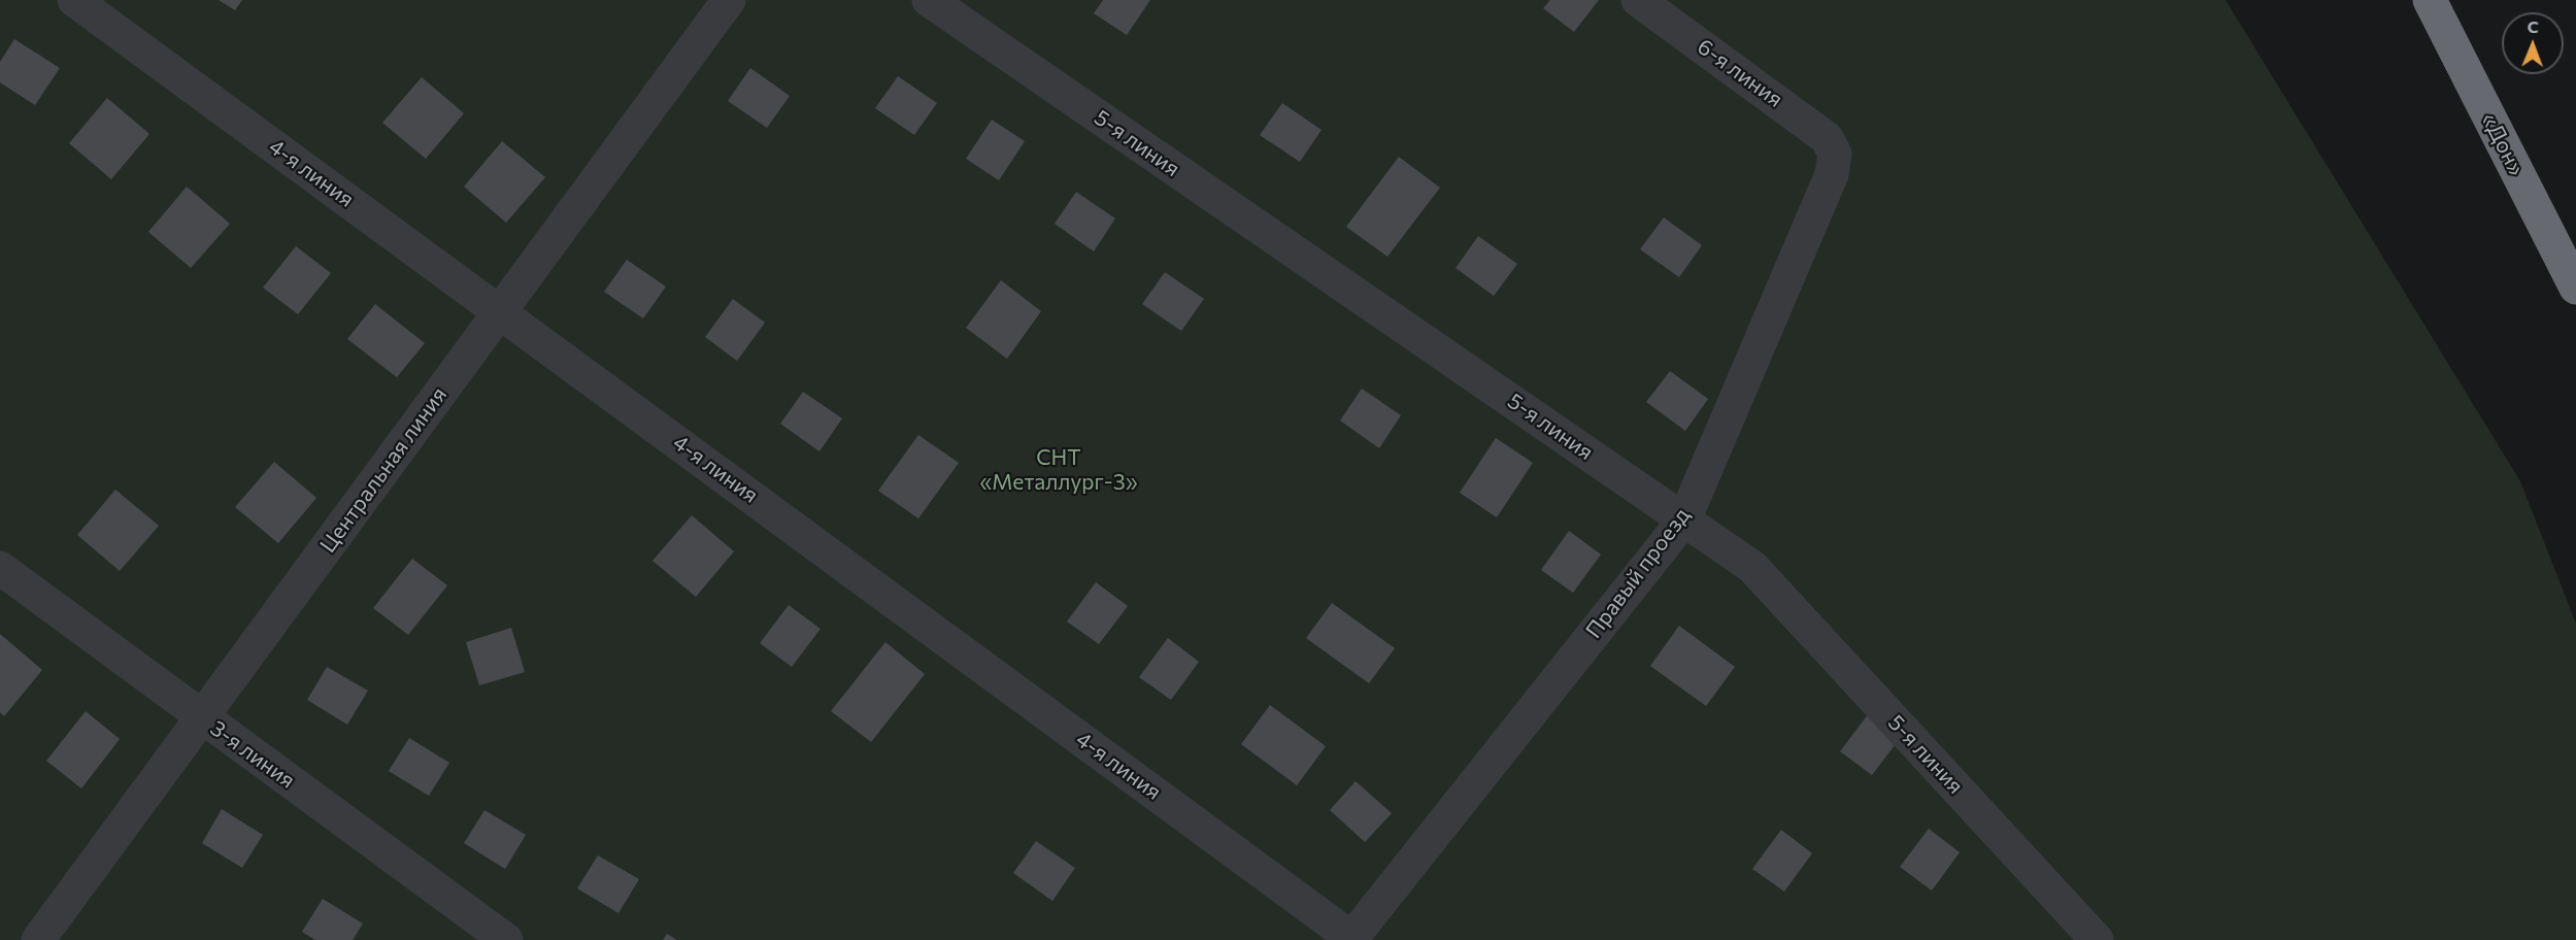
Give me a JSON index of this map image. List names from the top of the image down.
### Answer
{
  "streets": {
    "highway": ["«Дон»"],
    "lane": [
      "6-я линия",
      "5-я линия",
      "4-я линия",
      "Центральная линия",
      "Правый проезд",
      "3-я линия"
    ]
  },
  "crossings": [
    ["6-я линия", "Правый проезд"],
    ["5-я линия", "Правый проезд"],
    ["4-я линия", "Центральная линия"],
    ["4-я линия", "Правый проезд"],
    ["Центральная линия", "3-я линия"]
  ],
  "parks": ["СНТ «Металлург-3»"],
  "north": "top"
}
